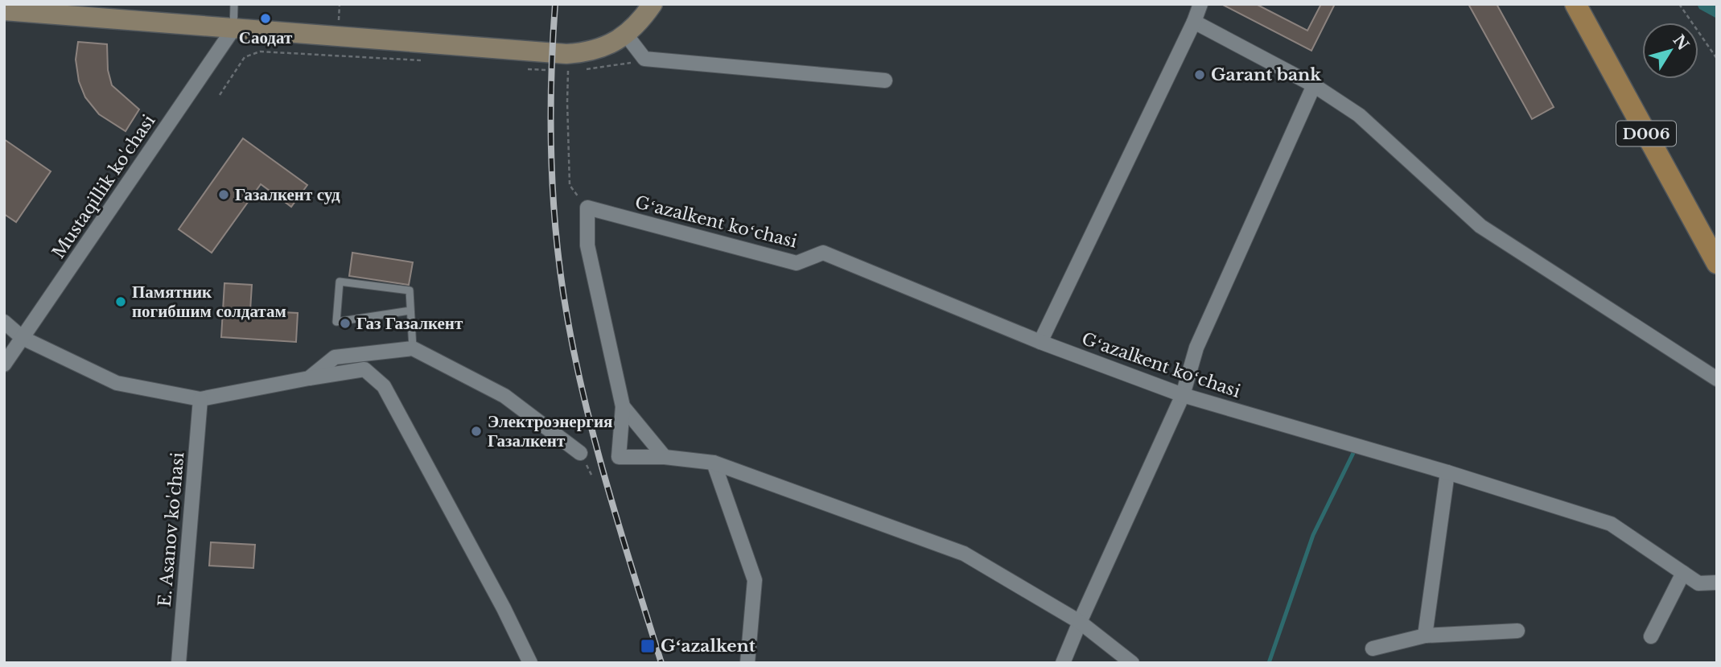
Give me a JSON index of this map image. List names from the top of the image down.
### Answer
{
  "streets": {
    "main road": ["D006"],
    "street": ["Mustaqillik ko'chasi", "Gʻazalkent koʻchasi", "E. Asanov ko'chasi"]
  },
  "places": {
    "other": [
      "Саодат",
      "Garant bank",
      "Газалкент суд",
      "Памятник погибшим солдатам",
      "Газ Газалкент",
      "Электроэнергия Газалкент"
    ],
    "transit": ["Gʻazalkent"]
  },
  "north": "top right"
}
